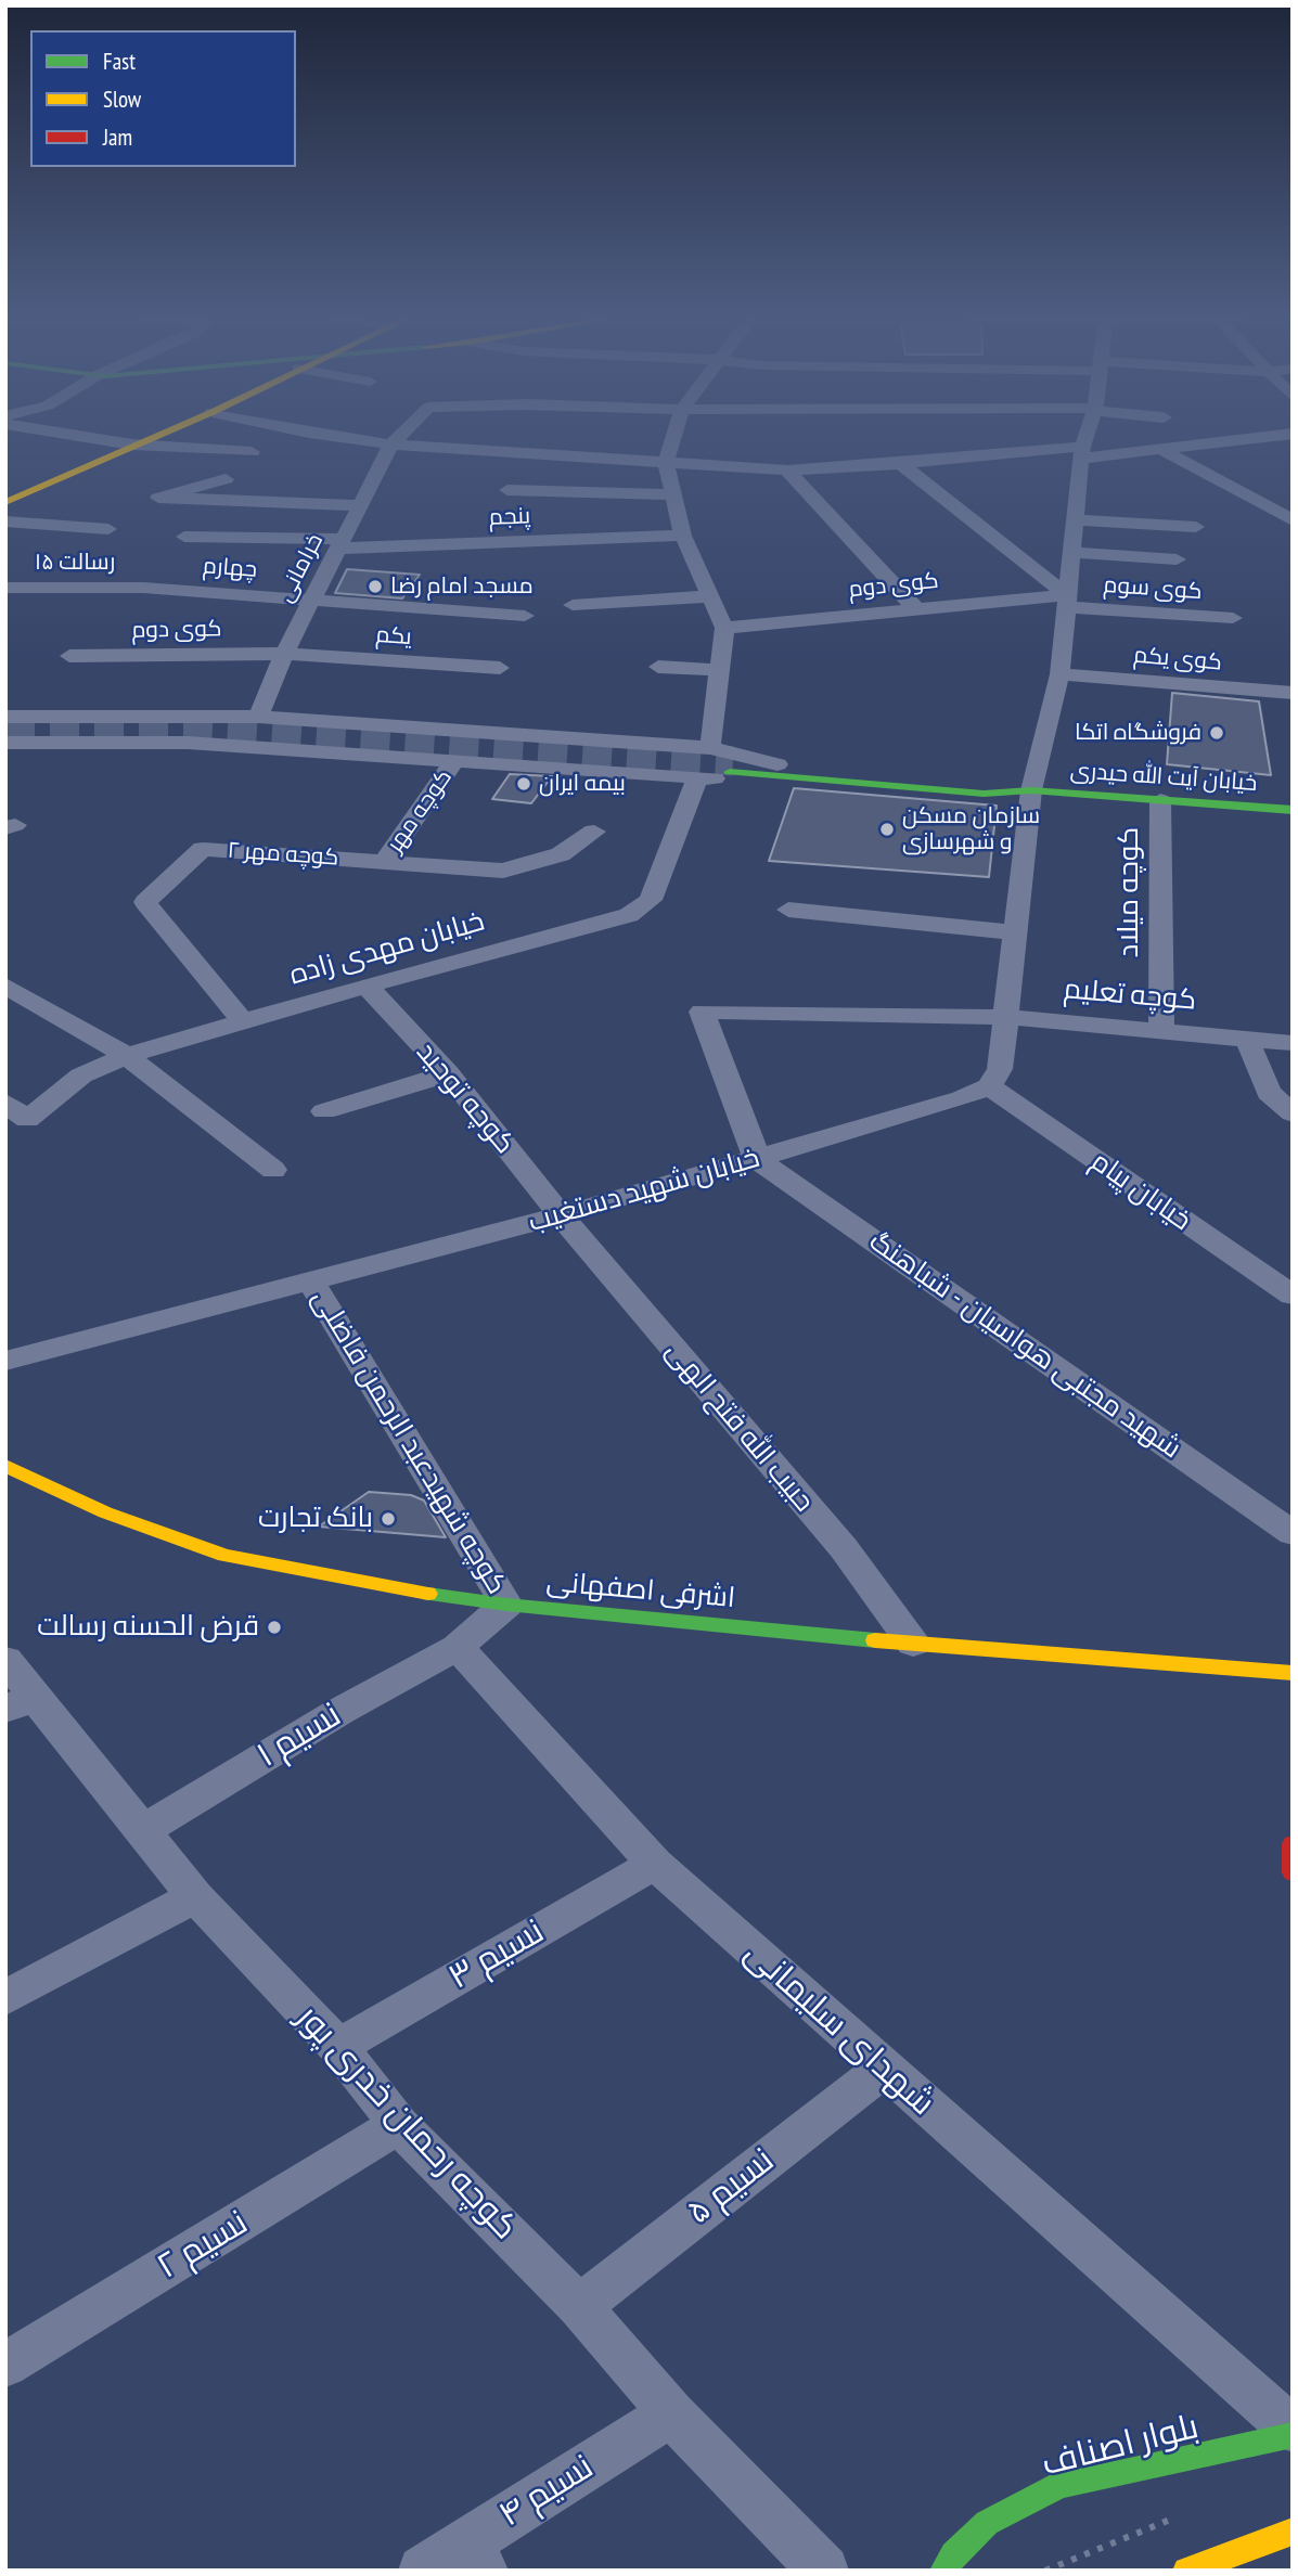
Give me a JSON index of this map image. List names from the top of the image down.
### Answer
{
  "streets": {
    "main road": ["خیابان آیت الله حیدری", "اشرفی اصفهانی", "بلوار اصناف"],
    "street": [
      "پنجم",
      "رسالت ۱۵",
      "چهارم",
      "خرامانی",
      "کوی دوم",
      "کوی سوم",
      "یکم",
      "کوی یکم",
      "کوچه مهر",
      "کوچه مهر ۲",
      "کوچه میلاد",
      "خیابان مهدی زاده",
      "کوچه تعلیم",
      "کوچه توحید",
      "خیابان شهید دستغیب",
      "خیابان پیام",
      "شهید مجتبی هواسیان - شباهنگ",
      "حبیب الله فتح الهی",
      "کوچه شهیدعبد الرحمن فاضلی",
      "نسیم ۱",
      "نسیم ۳",
      "شهدای سلیمانی",
      "کوچه رحمان خدری پور",
      "نسیم ۵",
      "نسیم ۲",
      "نسیم ۴"
    ]
  },
  "crossings": [
    ["پنجم", "خرامانی"],
    ["رسالت ۱۵", "چهارم"],
    ["چهارم", "خرامانی"],
    ["خرامانی", "کوی دوم"],
    ["خرامانی", "یکم"],
    ["کوی دوم", "کوی سوم"],
    ["کوی دوم", "یکم"],
    ["خیابان آیت الله حیدری", "کوچه میلاد"],
    ["کوچه مهر", "کوچه مهر ۲"],
    ["کوچه مهر ۲", "خیابان مهدی زاده"],
    ["کوچه میلاد", "کوچه تعلیم"],
    ["خیابان مهدی زاده", "کوچه توحید"],
    ["کوچه تعلیم", "خیابان شهید دستغیب"],
    ["کوچه تعلیم", "شهید مجتبی هواسیان - شباهنگ"],
    ["کوچه توحید", "خیابان شهید دستغیب"],
    ["کوچه توحید", "حبیب الله فتح الهی"],
    ["خیابان شهید دستغیب", "خیابان پیام"],
    ["خیابان شهید دستغیب", "شهید مجتبی هواسیان - شباهنگ"],
    ["خیابان شهید دستغیب", "حبیب الله فتح الهی"],
    ["خیابان شهید دستغیب", "کوچه شهیدعبد الرحمن فاضلی"],
    ["حبیب الله فتح الهی", "اشرفی اصفهانی"],
    ["کوچه شهیدعبد الرحمن فاضلی", "اشرفی اصفهانی"],
    ["نسیم ۱", "شهدای سلیمانی"],
    ["نسیم ۱", "کوچه رحمان خدری پور"],
    ["نسیم ۳", "شهدای سلیمانی"],
    ["نسیم ۳", "کوچه رحمان خدری پور"],
    ["شهدای سلیمانی", "نسیم ۵"],
    ["شهدای سلیمانی", "بلوار اصناف"],
    ["کوچه رحمان خدری پور", "نسیم ۵"],
    ["کوچه رحمان خدری پور", "نسیم ۲"],
    ["کوچه رحمان خدری پور", "نسیم ۴"]
  ],
  "places": [
    "مسجد امام رضا",
    "فروشگاه اتکا",
    "بیمه ایران",
    "سازمان مسکن و شهرسازی",
    "بانک تجارت",
    "قرض الحسنه رسالت"
  ],
  "legend": ["Fast", "Slow", "Jam"]
}
